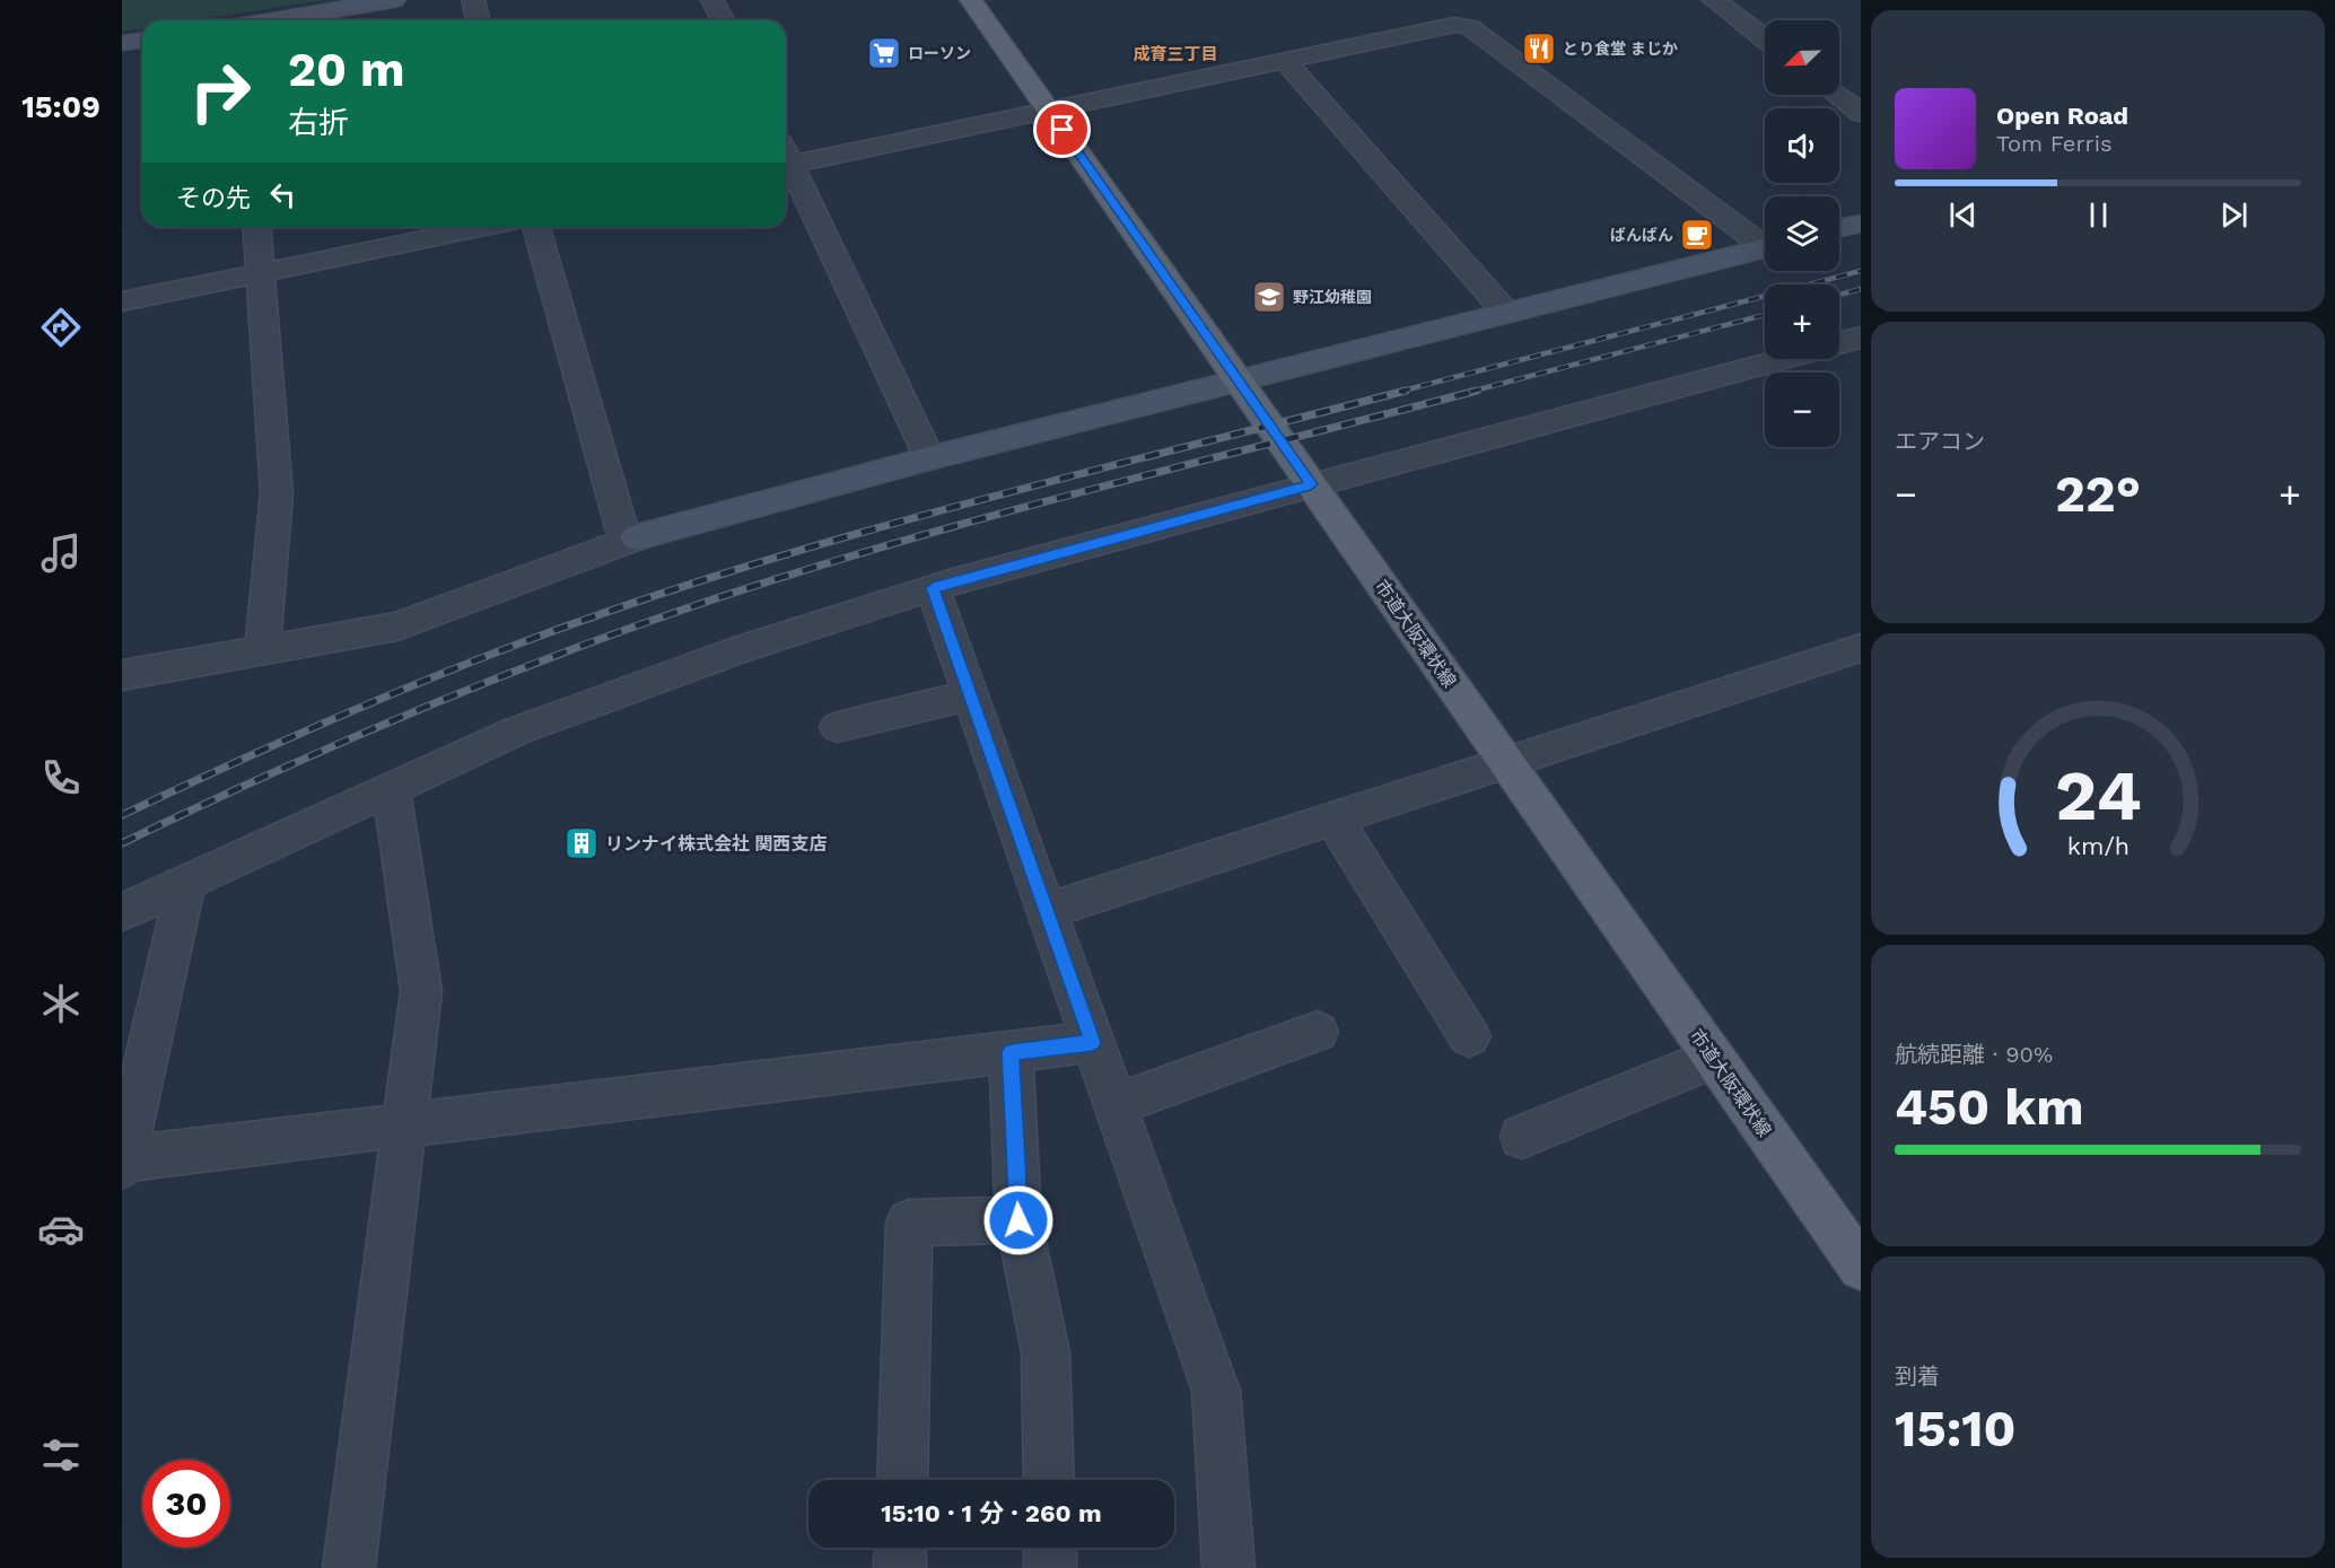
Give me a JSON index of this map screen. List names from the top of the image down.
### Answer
{
  "streets": {
    "main road": ["市道大阪環状線"]
  },
  "districts": ["成育三丁目"],
  "places": {
    "restaurant": ["とり食堂 まじか"],
    "supermarket": ["ローソン"],
    "cafe": ["ばんばん"],
    "school or university": ["野江幼稚園"],
    "building": ["リンナイ株式会社 関西支店"]
  },
  "north": "bottom left",
  "page": {
    "tabs": "15:09",
    "map_buttons": ["+", "−"],
    "turn": ["20 m", "右折"],
    "song": ["Open Road", "Tom Ferris"],
    "then": "その先",
    "tile": [
      "エアコン",
      ["航続距離 · 90%", "450 km"],
      ["到着", "15:10"]
    ],
    "heat": ["−", "22°", "+"],
    "limit": "30",
    "trip": "15:10 · 1 分 · 260 m",
    "gauge": ["24", "km/h"]
  }
}
